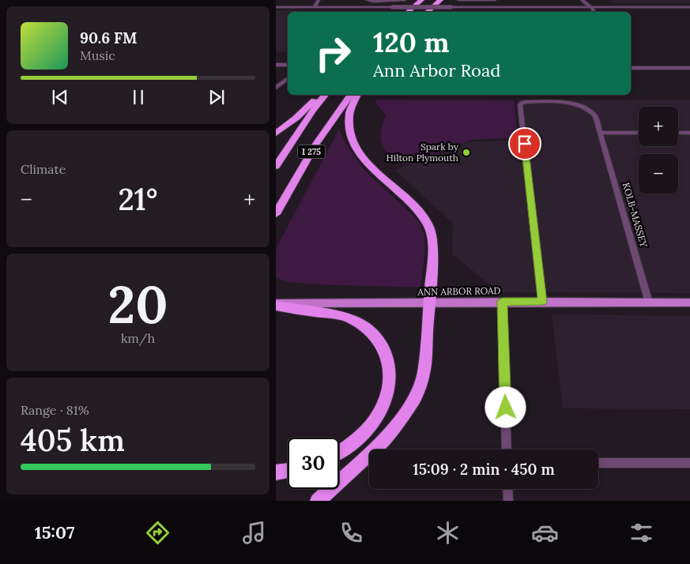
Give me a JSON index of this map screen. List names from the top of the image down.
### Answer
{
  "streets": {
    "highway": ["I 275"],
    "main road": ["ANN ARBOR ROAD"],
    "street": ["KOLB-MASSEY"]
  },
  "crossings": [
    ["KOLB-MASSEY", "ANN ARBOR ROAD"]
  ],
  "places": ["Spark by Hilton Plymouth"],
  "page": {
    "turn": ["120 m", "Ann Arbor Road"],
    "song": ["90.6 FM", "Music"],
    "map_buttons": ["+", "−"],
    "tile": [
      "Climate",
      ["20", "km/h"],
      ["Range · 81%", "405 km"]
    ],
    "heat": ["−", "21°", "+"],
    "limit": "30",
    "trip": "15:09 · 2 min · 450 m",
    "tabs": "15:07"
  }
}
